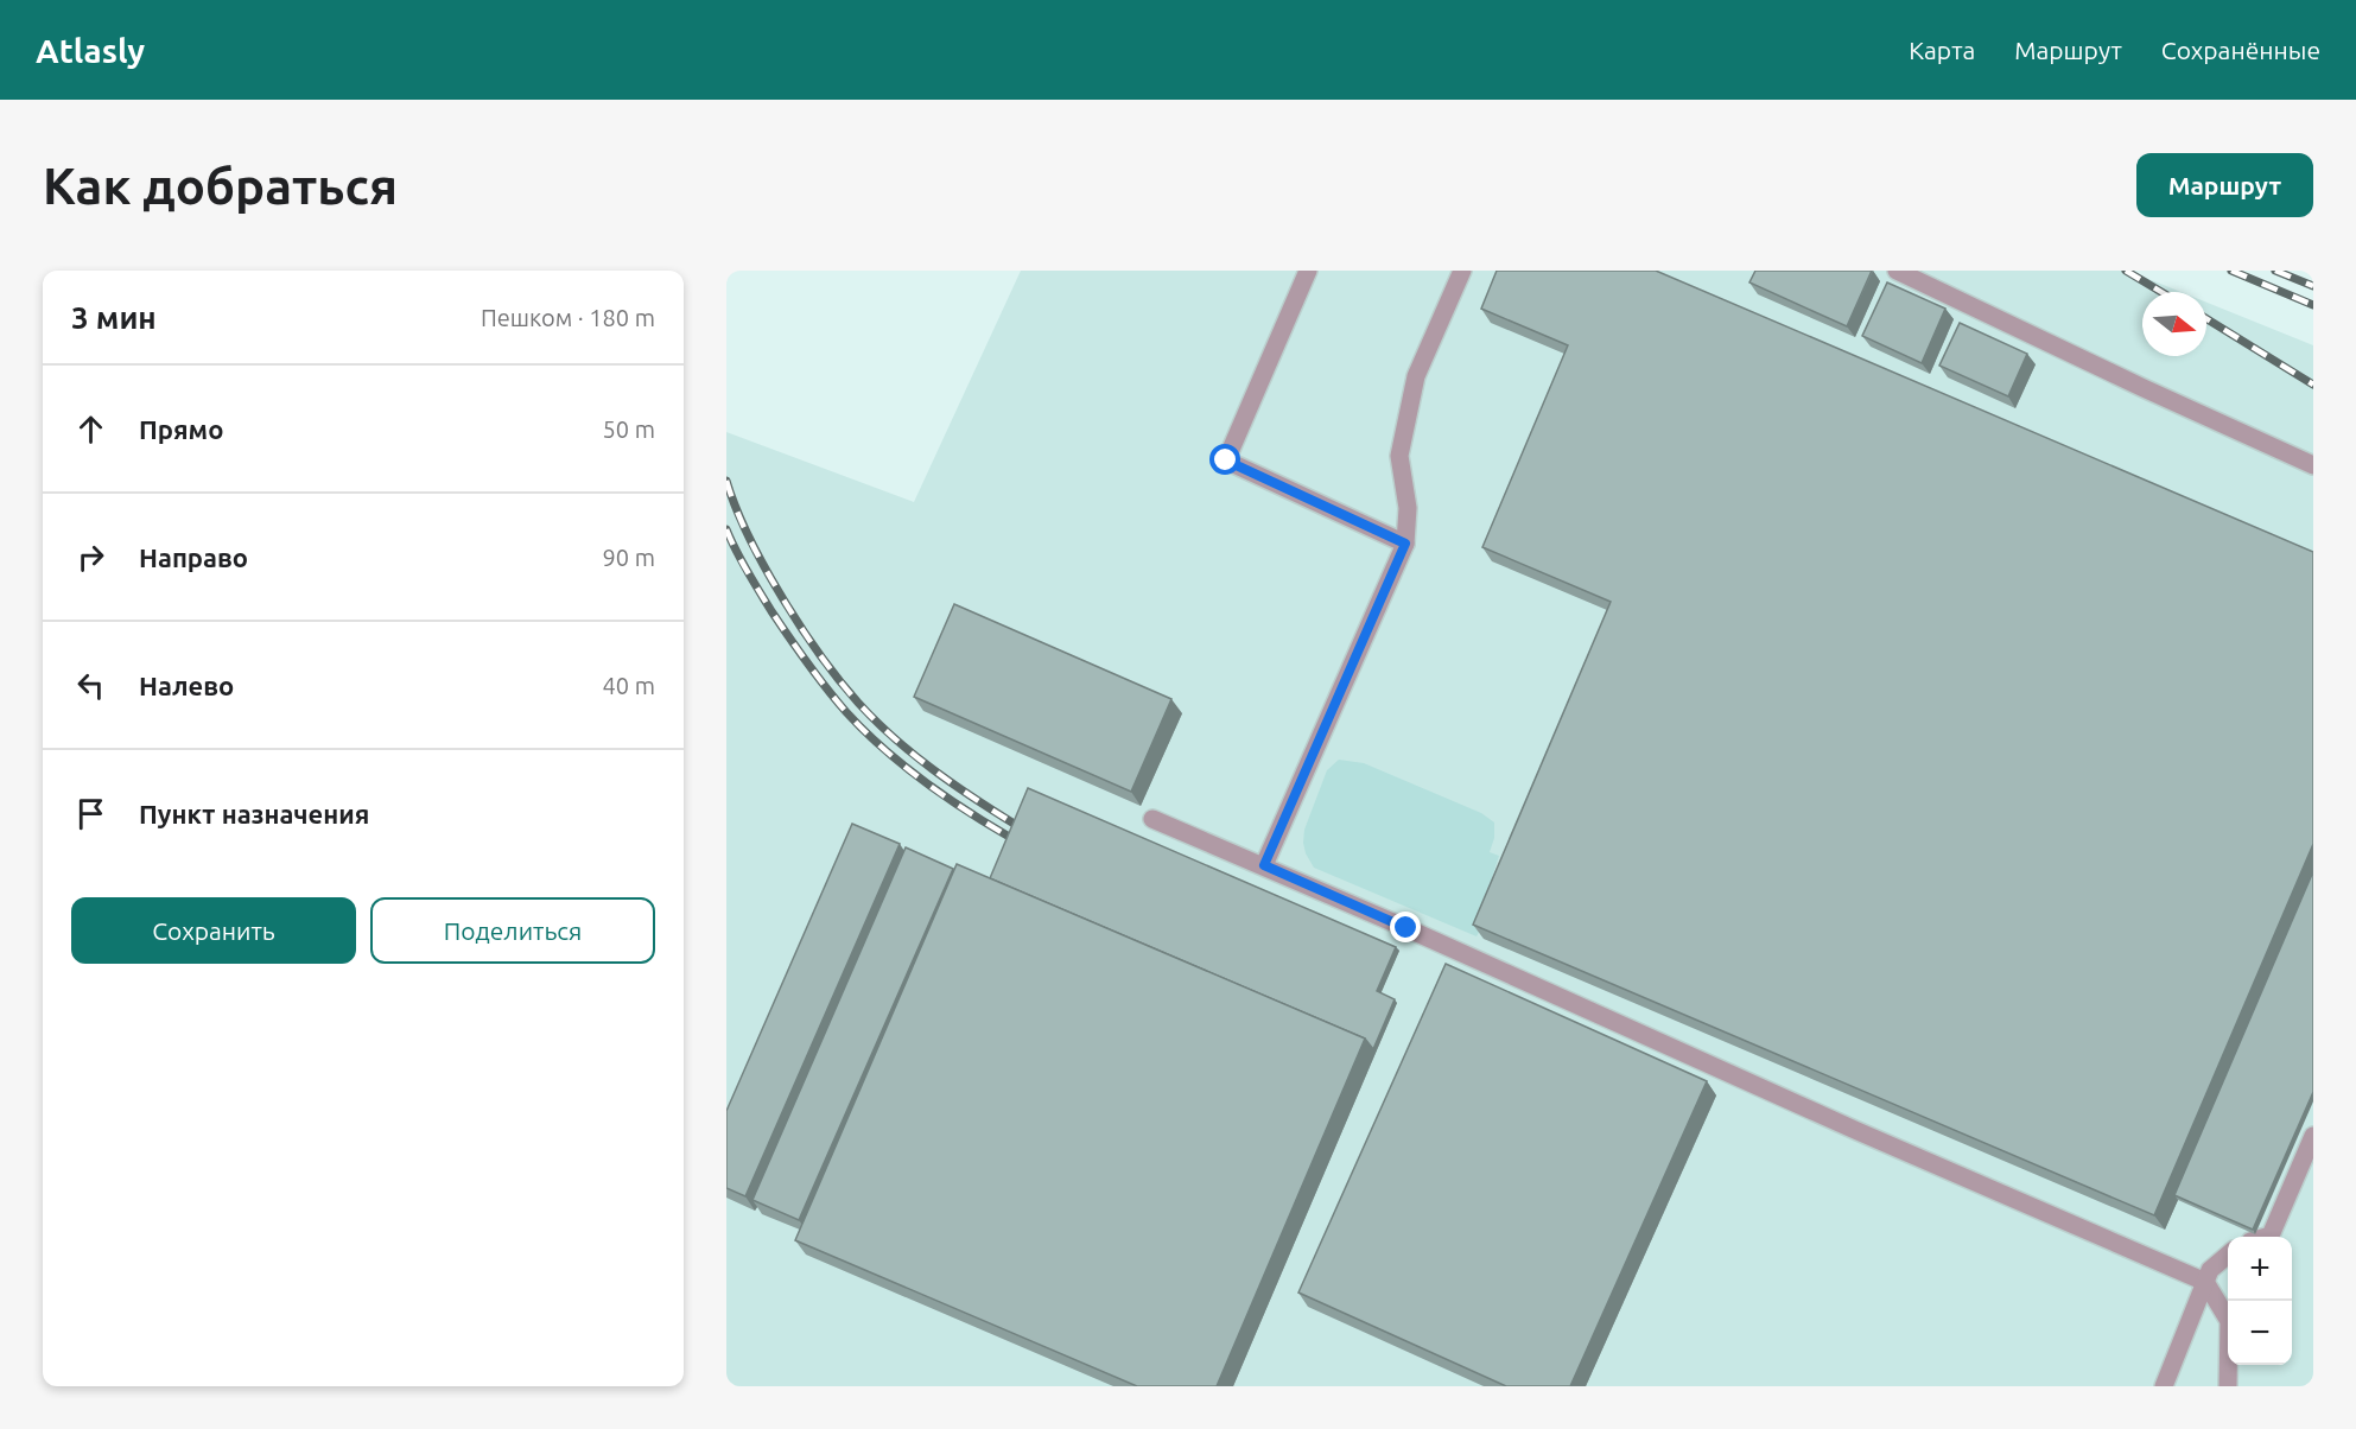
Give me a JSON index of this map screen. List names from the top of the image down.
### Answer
{
  "north": "right",
  "page": {
    "header": "Atlasly",
    "nav": ["Карта", "Маршрут", "Сохранённые"],
    "buttons": [
      "Маршрут",
      ["Сохранить", "Поделиться"]
    ],
    "title": "Как добраться",
    "heading": ["3 мин", "Пешком · 180 m"],
    "list": [
      ["Прямо", "50 m"],
      ["Направо", "90 m"],
      ["Налево", "40 m"],
      "Пункт назначения"
    ],
    "map_buttons": ["+", "−"]
  }
}
